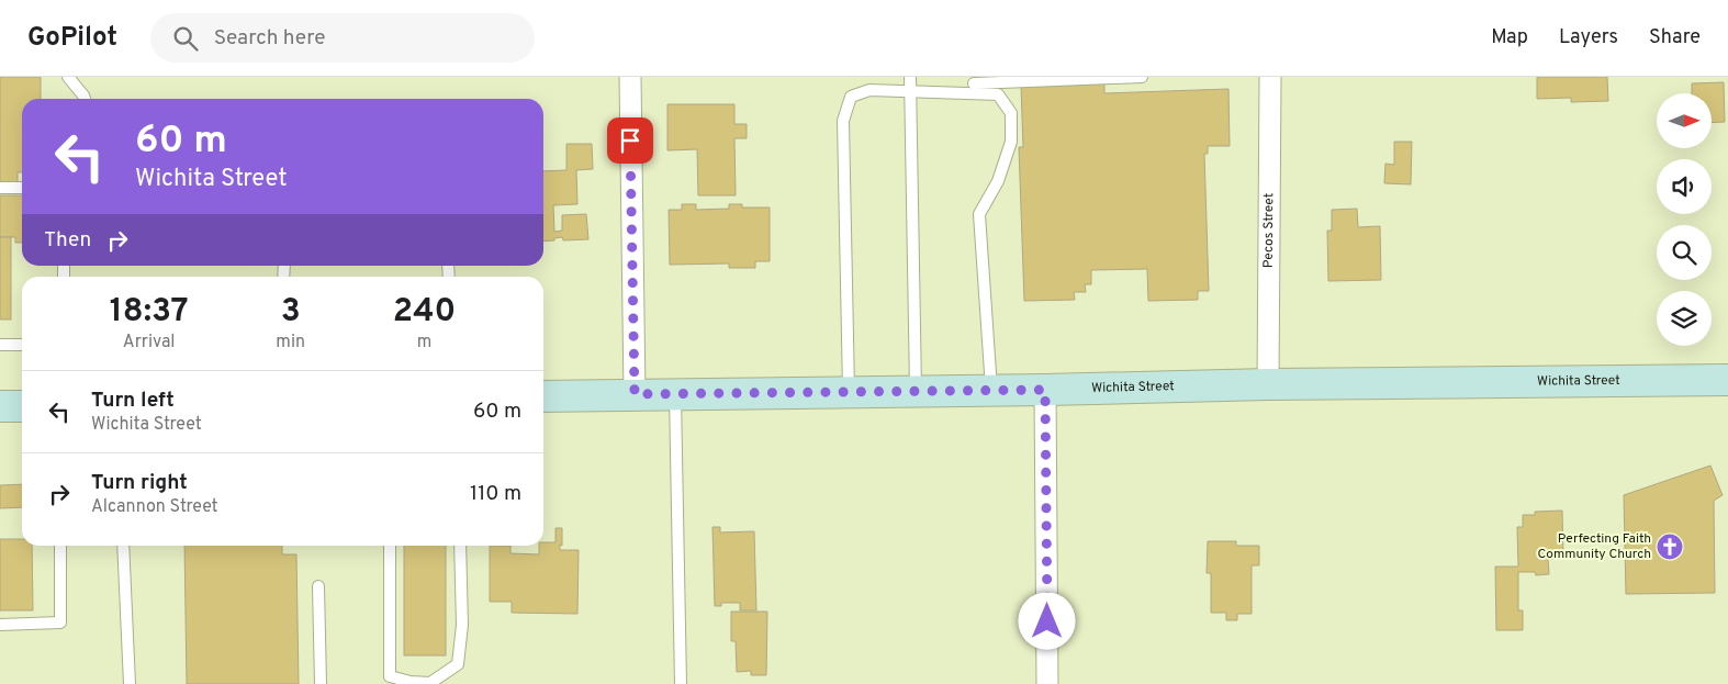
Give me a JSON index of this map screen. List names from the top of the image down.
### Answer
{
  "streets": {
    "main road": ["Wichita Street"],
    "street": ["Pecos Street"]
  },
  "crossings": [
    ["Pecos Street", "Wichita Street"]
  ],
  "places": {
    "church": ["Perfecting Faith Community Church"]
  },
  "north": "right",
  "page": {
    "header": "GoPilot",
    "search": "Search here",
    "nav": ["Map", "Layers", "Share"],
    "turn": ["60 m", "Wichita Street"],
    "then": "Then",
    "eta": [
      "18:37",
      "Arrival",
      "3",
      "min",
      "240",
      "m"
    ],
    "list": [
      {
        "name": "Turn left",
        "note": "Wichita Street",
        "value": "60 m"
      },
      {
        "name": "Turn right",
        "note": "Alcannon Street",
        "value": "110 m"
      }
    ]
  }
}
